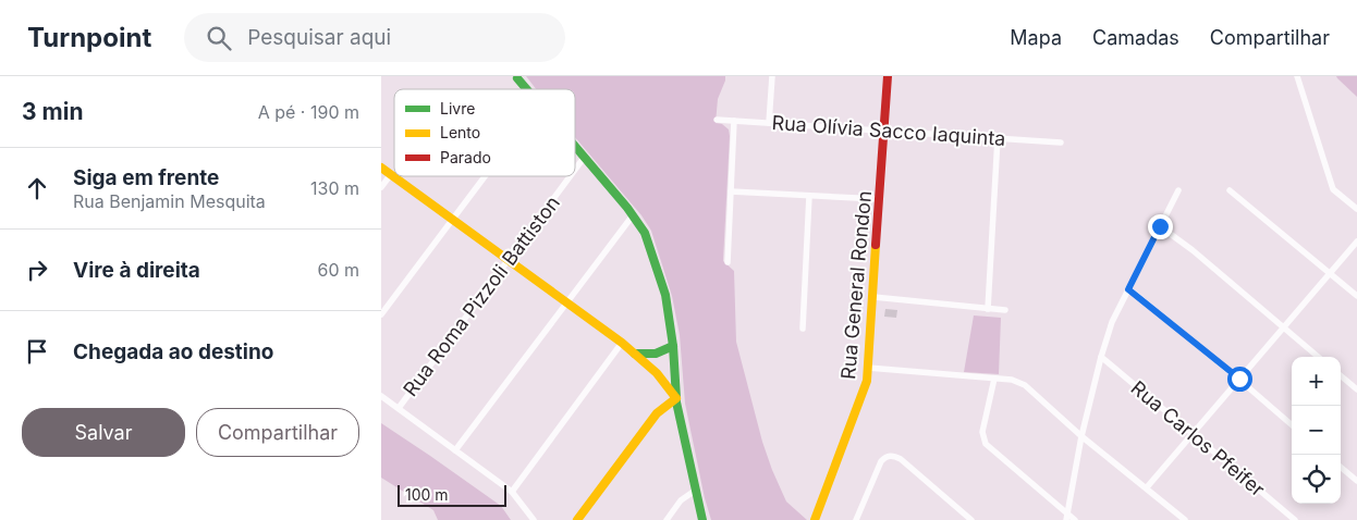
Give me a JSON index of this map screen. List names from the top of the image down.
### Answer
{
  "streets": {
    "street": [
      "Rua Olívia Sacco Iaquinta",
      "Rua General Rondon",
      "Rua Roma Pizzoli Battiston",
      "Rua Carlos Pfeifer"
    ]
  },
  "crossings": [
    ["Rua Olívia Sacco Iaquinta", "Rua General Rondon"]
  ],
  "legend": ["Livre", "Lento", "Parado"],
  "scale_bar": "100 m",
  "page": {
    "header": "Turnpoint",
    "search": "Pesquisar aqui",
    "nav": ["Mapa", "Camadas", "Compartilhar"],
    "heading": ["3 min", "A pé · 190 m"],
    "list": [
      ["Siga em frente", "Rua Benjamin Mesquita", "130 m"],
      ["Vire à direita", "60 m"],
      "Chegada ao destino"
    ],
    "map_buttons": ["+", "−"],
    "buttons": ["Salvar", "Compartilhar"],
    "scale": "100 m"
  }
}
